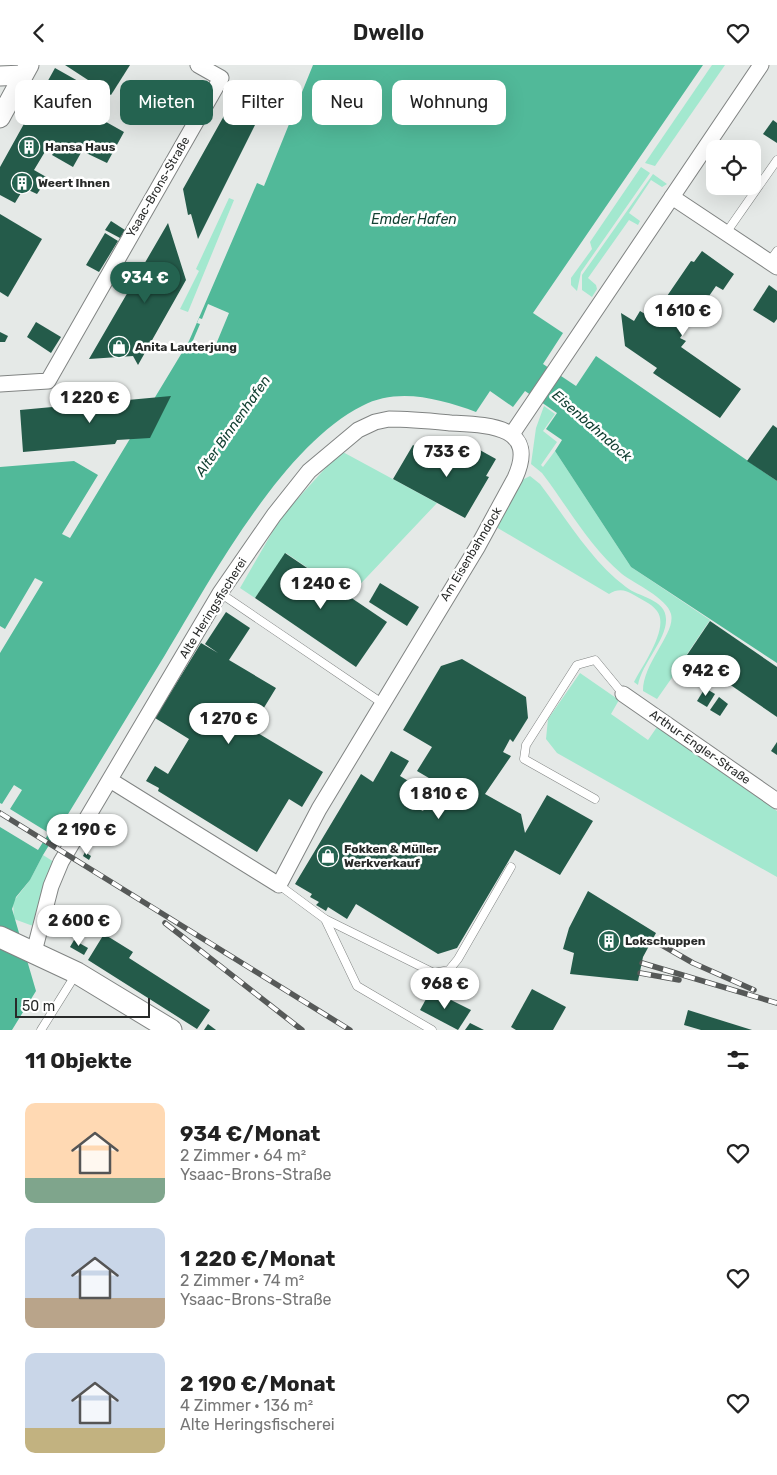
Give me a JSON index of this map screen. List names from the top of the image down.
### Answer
{
  "streets": {
    "street": [
      "Ysaac-Brons-Straße",
      "Am Eisenbahndock",
      "Alte Heringsfischerei",
      "Arthur-Engler-Straße"
    ]
  },
  "crossings": [
    ["Am Eisenbahndock", "Alte Heringsfischerei"]
  ],
  "water": ["Emder Hafen", "Alter Binnenhafen", "Eisenbahndock"],
  "places": {
    "building": ["Hansa Haus", "Weert Ihnen", "Lokschuppen"],
    "shop": ["Anita Lauterjung", "Fokken & Müller Werkverkauf"]
  },
  "scale_bar": "50 m",
  "page": {
    "header": "Dwello",
    "chip": [
      "Kaufen",
      "Mieten",
      "Filter",
      "Neu",
      "Wohnung"
    ],
    "price": [
      "934 €",
      "1 610 €",
      "1 220 €",
      "733 €",
      "1 240 €",
      "942 €",
      "1 270 €",
      "1 810 €",
      "2 190 €",
      "2 600 €",
      "968 €"
    ],
    "scale": "50 m",
    "heading": "11 Objekte",
    "list": [
      {
        "name": "934 €/Monat",
        "note": "2 Zimmer · 64 m² · Ysaac-Brons-Straße"
      },
      {
        "name": "1 220 €/Monat",
        "note": "2 Zimmer · 74 m² · Ysaac-Brons-Straße"
      },
      {
        "name": "2 190 €/Monat",
        "note": "4 Zimmer · 136 m² · Alte Heringsfischerei"
      }
    ]
  }
}
